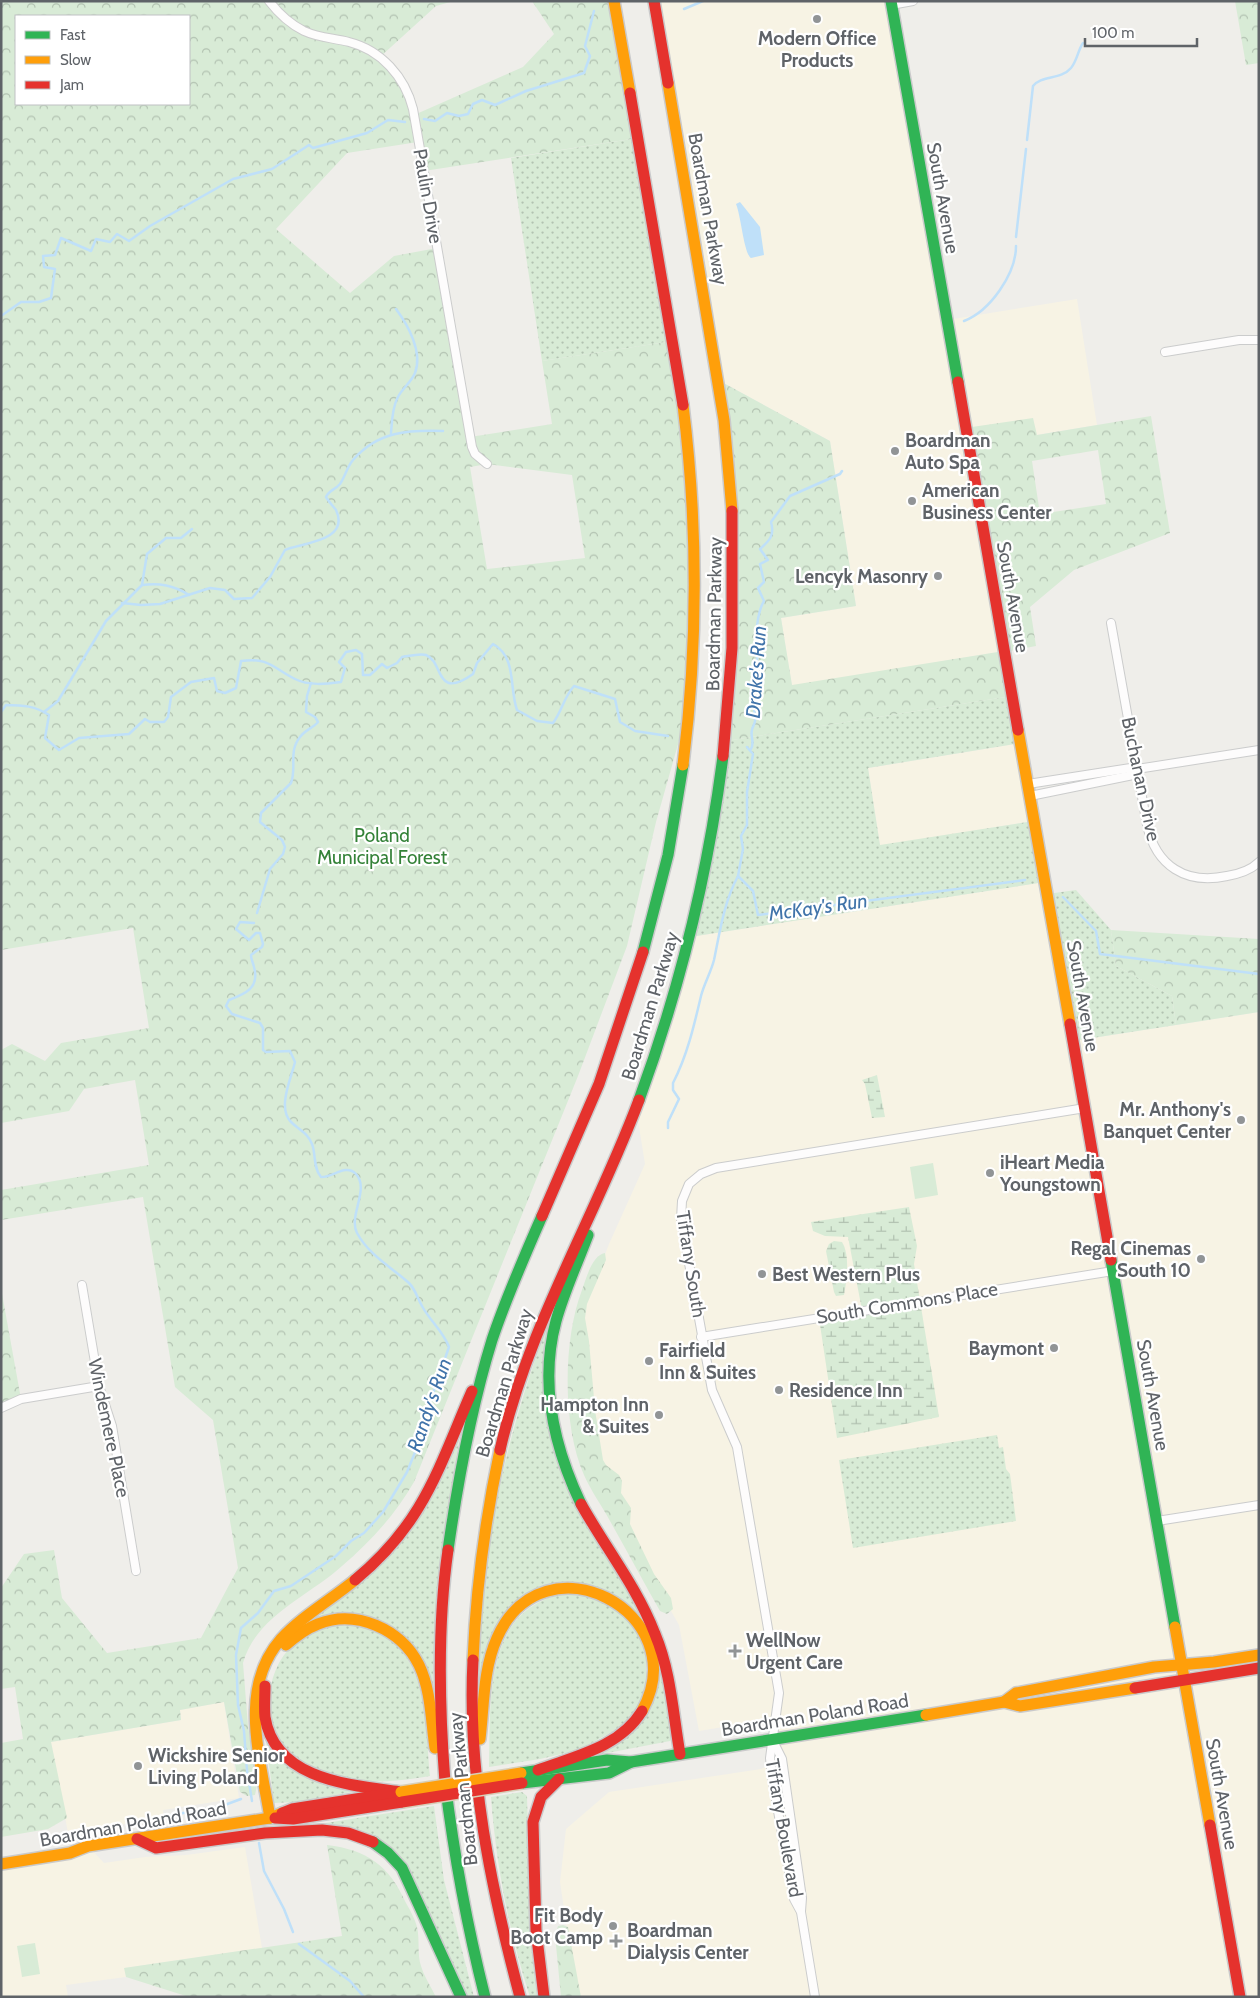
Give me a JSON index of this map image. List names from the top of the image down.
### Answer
{
  "streets": {
    "main road": ["South Avenue", "Boardman Parkway", "Boardman Poland Road"],
    "street": [
      "Paulin Drive",
      "Buchanan Drive",
      "Tiffany South",
      "South Commons Place",
      "Windemere Place",
      "Tiffany Boulevard"
    ]
  },
  "crossings": [
    ["South Avenue", "Tiffany South"],
    ["South Avenue", "South Commons Place"],
    ["South Avenue", "Boardman Poland Road"],
    ["Tiffany South", "South Commons Place"],
    ["Tiffany South", "Boardman Poland Road"],
    ["Tiffany South", "Tiffany Boulevard"],
    ["Boardman Poland Road", "Tiffany Boulevard"]
  ],
  "water": ["Drake's Run", "McKay's Run", "Randy's Run"],
  "parks": ["Poland Municipal Forest"],
  "places": {
    "other": [
      "Modern Office Products",
      "Boardman Auto Spa",
      "American Business Center",
      "Lencyk Masonry",
      "Mr. Anthony's Banquet Center",
      "iHeart Media Youngstown",
      "Regal Cinemas South 10",
      "Best Western Plus",
      "Baymont",
      "Fairfield Inn & Suites",
      "Residence Inn",
      "Hampton Inn & Suites",
      "Wickshire Senior Living Poland",
      "Fit Body Boot Camp"
    ],
    "health": ["WellNow Urgent Care", "Boardman Dialysis Center"]
  },
  "legend": ["Fast", "Slow", "Jam"],
  "scale_bar": "100 m"
}
